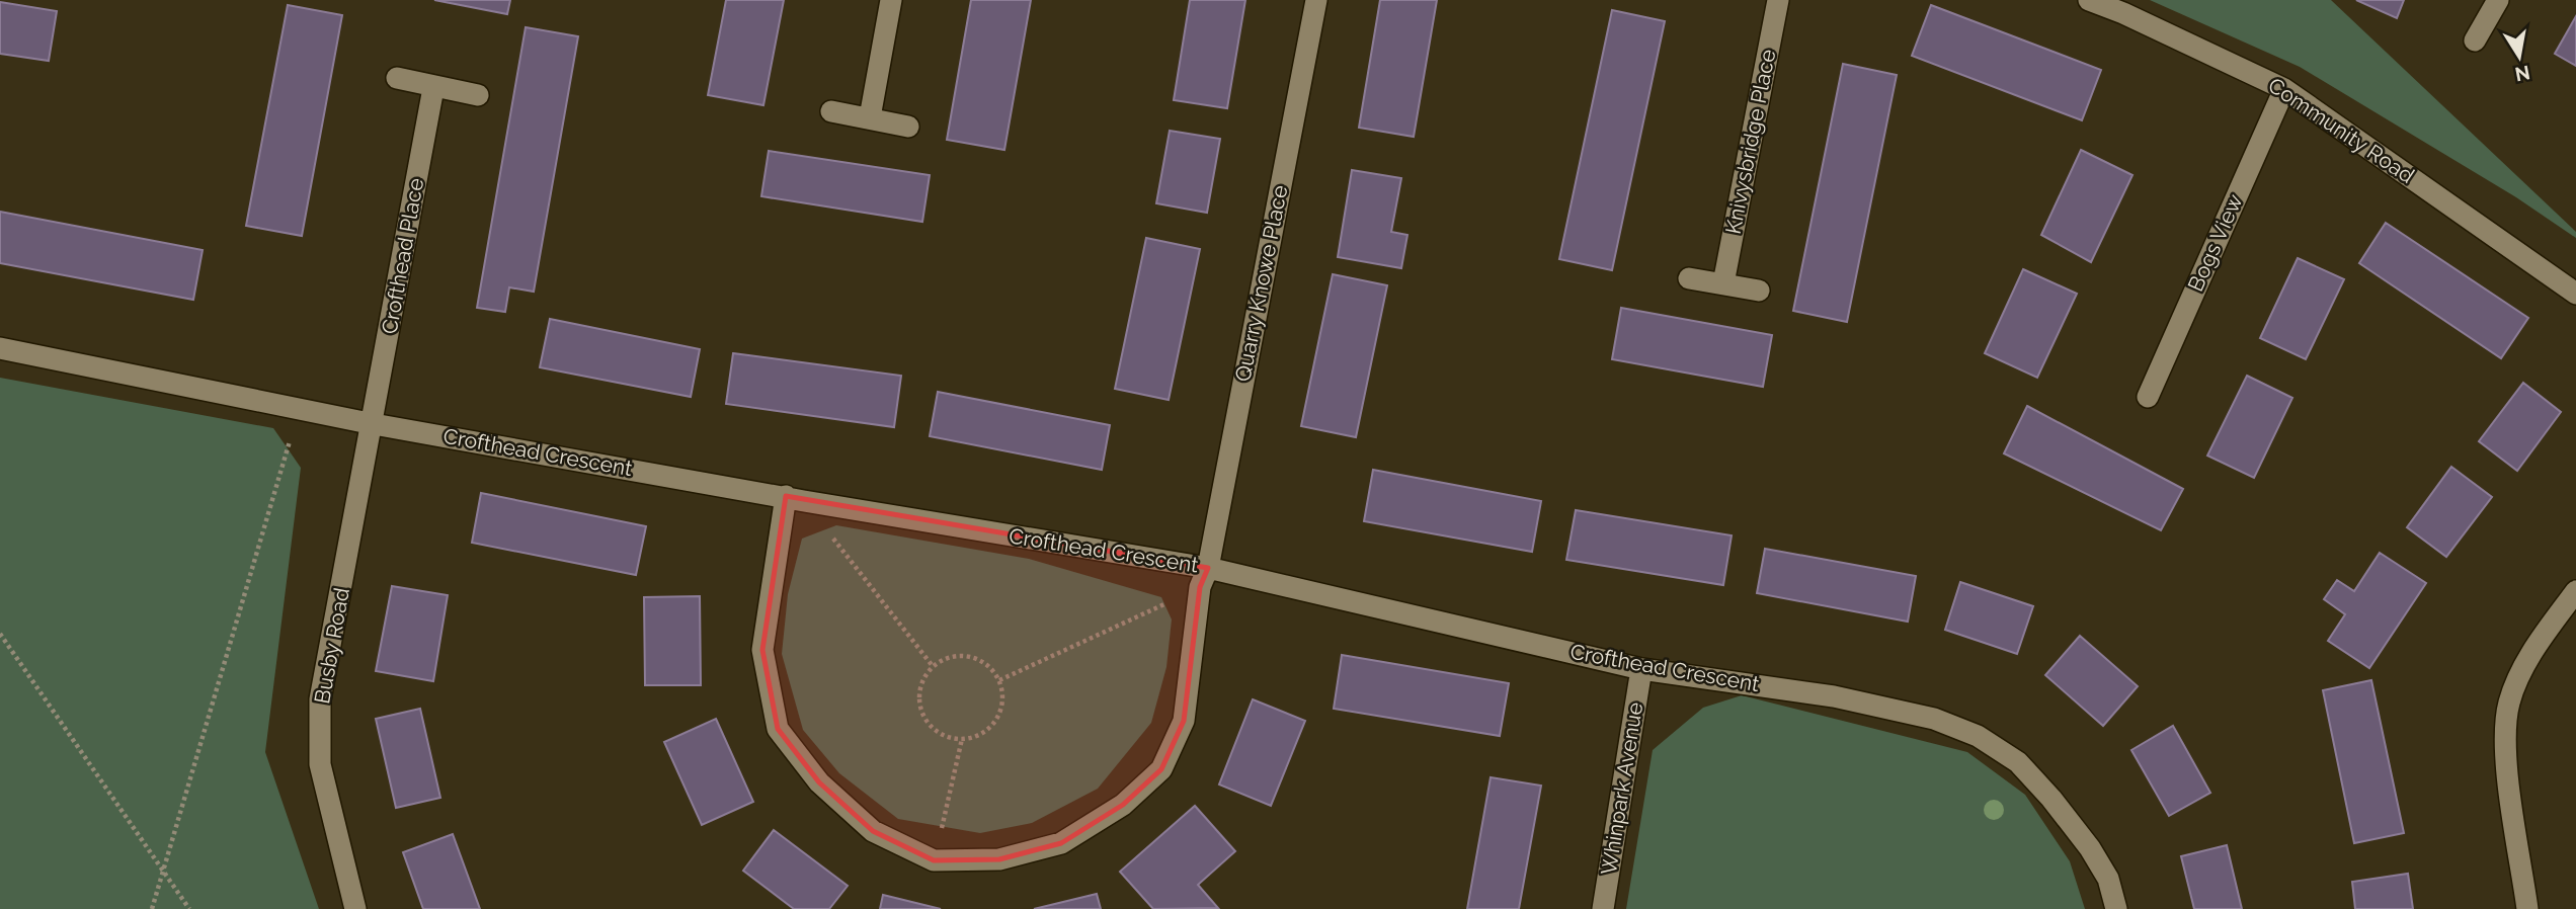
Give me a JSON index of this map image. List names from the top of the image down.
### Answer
{
  "streets": {
    "street": [
      "Community Road",
      "Knivysbridge Place",
      "Bogs View",
      "Crofthead Place",
      "Quarry Knowe Place",
      "Crofthead Crescent",
      "Busby Road",
      "Whinpark Avenue"
    ]
  },
  "crossings": [
    ["Community Road", "Bogs View"],
    ["Crofthead Place", "Crofthead Crescent"],
    ["Crofthead Place", "Busby Road"],
    ["Quarry Knowe Place", "Crofthead Crescent"],
    ["Crofthead Crescent", "Busby Road"],
    ["Crofthead Crescent", "Whinpark Avenue"]
  ],
  "north": "bottom"
}
